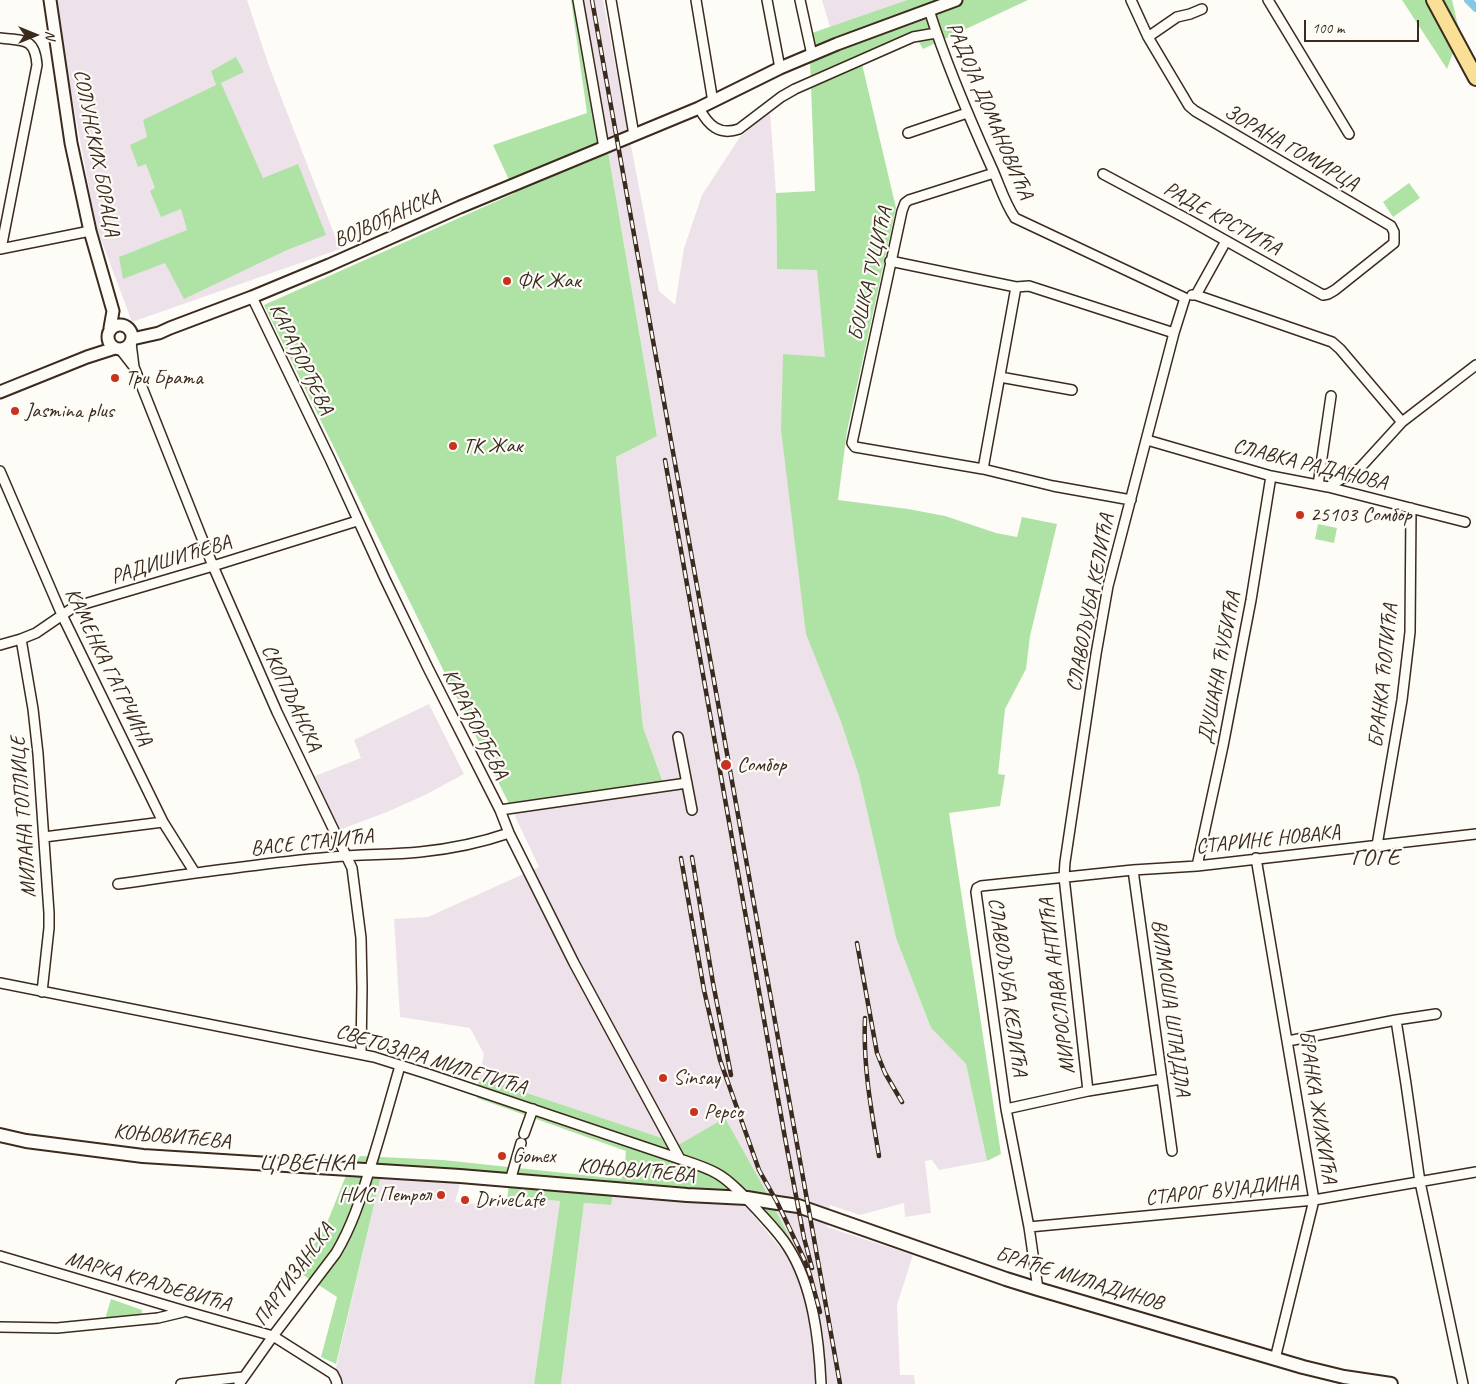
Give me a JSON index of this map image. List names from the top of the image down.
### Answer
{
  "streets": {
    "main road": ["КОЊОВИЋЕВА", "БРАЋЕ МИЛАДИНОВ"],
    "street": [
      "РАДОЈА ДОМАНОВИЋА",
      "ЗОРАНА ГОМИРЦА",
      "СОЛУНСКИХ БОРАЦА",
      "ВОЈВОЂАНСКА",
      "РАДЕ КРСТИЋА",
      "БОШКА ТУЦИЋА",
      "КАРАЂОРЂЕВА",
      "СЛАВКА РАДАНОВА",
      "РАДИШИЋЕВА",
      "СЛАВОЉУБА КЕЛИЋА",
      "КАМЕНКА ГАГРЧИНА",
      "ДУШАНА ЋУБИЋА",
      "БРАНКА ЋОПИЋА",
      "СКОПЉАНСКА",
      "МИЛАНА ТОПЛИЦЕ",
      "СТАРИНЕ НОВАКА",
      "ВАСЕ СТАЈИЋА",
      "МИРОСЛАВА АНТИЋА",
      "ВИЛМОША ШПАЈДЛА",
      "СВЕТОЗАРА МИЛЕТИЋА",
      "БРАНКА ЖИЖИЋА",
      "СТАРОГ ВУЈАДИНА",
      "ПАРТИЗАНСКА",
      "МАРКА КРАЉЕВИЋА"
    ]
  },
  "crossings": [
    ["РАДОЈА ДОМАНОВИЋА", "ВОЈВОЂАНСКА"],
    ["РАДОЈА ДОМАНОВИЋА", "БОШКА ТУЦИЋА"],
    ["ЗОРАНА ГОМИРЦА", "РАДЕ КРСТИЋА"],
    ["СОЛУНСКИХ БОРАЦА", "ВОЈВОЂАНСКА"],
    ["СОЛУНСКИХ БОРАЦА", "СКОПЉАНСКА"],
    ["ВОЈВОЂАНСКА", "КАРАЂОРЂЕВА"],
    ["ВОЈВОЂАНСКА", "СКОПЉАНСКА"],
    ["КАРАЂОРЂЕВА", "РАДИШИЋЕВА"],
    ["КАРАЂОРЂЕВА", "ВАСЕ СТАЈИЋА"],
    ["КАРАЂОРЂЕВА", "СВЕТОЗАРА МИЛЕТИЋА"],
    ["СЛАВКА РАДАНОВА", "ДУШАНА ЋУБИЋА"],
    ["СЛАВКА РАДАНОВА", "БРАНКА ЋОПИЋА"],
    ["РАДИШИЋЕВА", "КАМЕНКА ГАГРЧИНА"],
    ["РАДИШИЋЕВА", "СКОПЉАНСКА"],
    ["РАДИШИЋЕВА", "МИЛАНА ТОПЛИЦЕ"],
    ["СЛАВОЉУБА КЕЛИЋА", "СТАРИНЕ НОВАКА"],
    ["СЛАВОЉУБА КЕЛИЋА", "МИРОСЛАВА АНТИЋА"],
    ["СЛАВОЉУБА КЕЛИЋА", "СТАРОГ ВУЈАДИНА"],
    ["СЛАВОЉУБА КЕЛИЋА", "БРАЋЕ МИЛАДИНОВ"],
    ["КАМЕНКА ГАГРЧИНА", "ВАСЕ СТАЈИЋА"],
    ["ДУШАНА ЋУБИЋА", "СТАРИНЕ НОВАКА"],
    ["БРАНКА ЋОПИЋА", "СТАРИНЕ НОВАКА"],
    ["СКОПЉАНСКА", "ВАСЕ СТАЈИЋА"],
    ["СКОПЉАНСКА", "СВЕТОЗАРА МИЛЕТИЋА"],
    ["МИЛАНА ТОПЛИЦЕ", "СВЕТОЗАРА МИЛЕТИЋА"],
    ["СТАРИНЕ НОВАКА", "МИРОСЛАВА АНТИЋА"],
    ["СТАРИНЕ НОВАКА", "ВИЛМОША ШПАЈДЛА"],
    ["СТАРИНЕ НОВАКА", "БРАНКА ЖИЖИЋА"],
    ["СВЕТОЗАРА МИЛЕТИЋА", "КОЊОВИЋЕВА"],
    ["СВЕТОЗАРА МИЛЕТИЋА", "ПАРТИЗАНСКА"],
    ["БРАНКА ЖИЖИЋА", "СТАРОГ ВУЈАДИНА"],
    ["БРАНКА ЖИЖИЋА", "БРАЋЕ МИЛАДИНОВ"],
    ["КОЊОВИЋЕВА", "ПАРТИЗАНСКА"],
    ["КОЊОВИЋЕВА", "БРАЋЕ МИЛАДИНОВ"],
    ["ПАРТИЗАНСКА", "МАРКА КРАЉЕВИЋА"]
  ],
  "districts": ["ГОГЕ", "ЦРВЕНКА"],
  "places": [
    "ФК Жак",
    "Три Брата",
    "Jasmina plus",
    "ТК Жак",
    "25103 Сомбор",
    "Сомбор",
    "Sinsay",
    "Pepco",
    "Gomex",
    "НИС Петрол",
    "DriveCafe"
  ],
  "scale_bar": "100 m",
  "north": "right"
}
